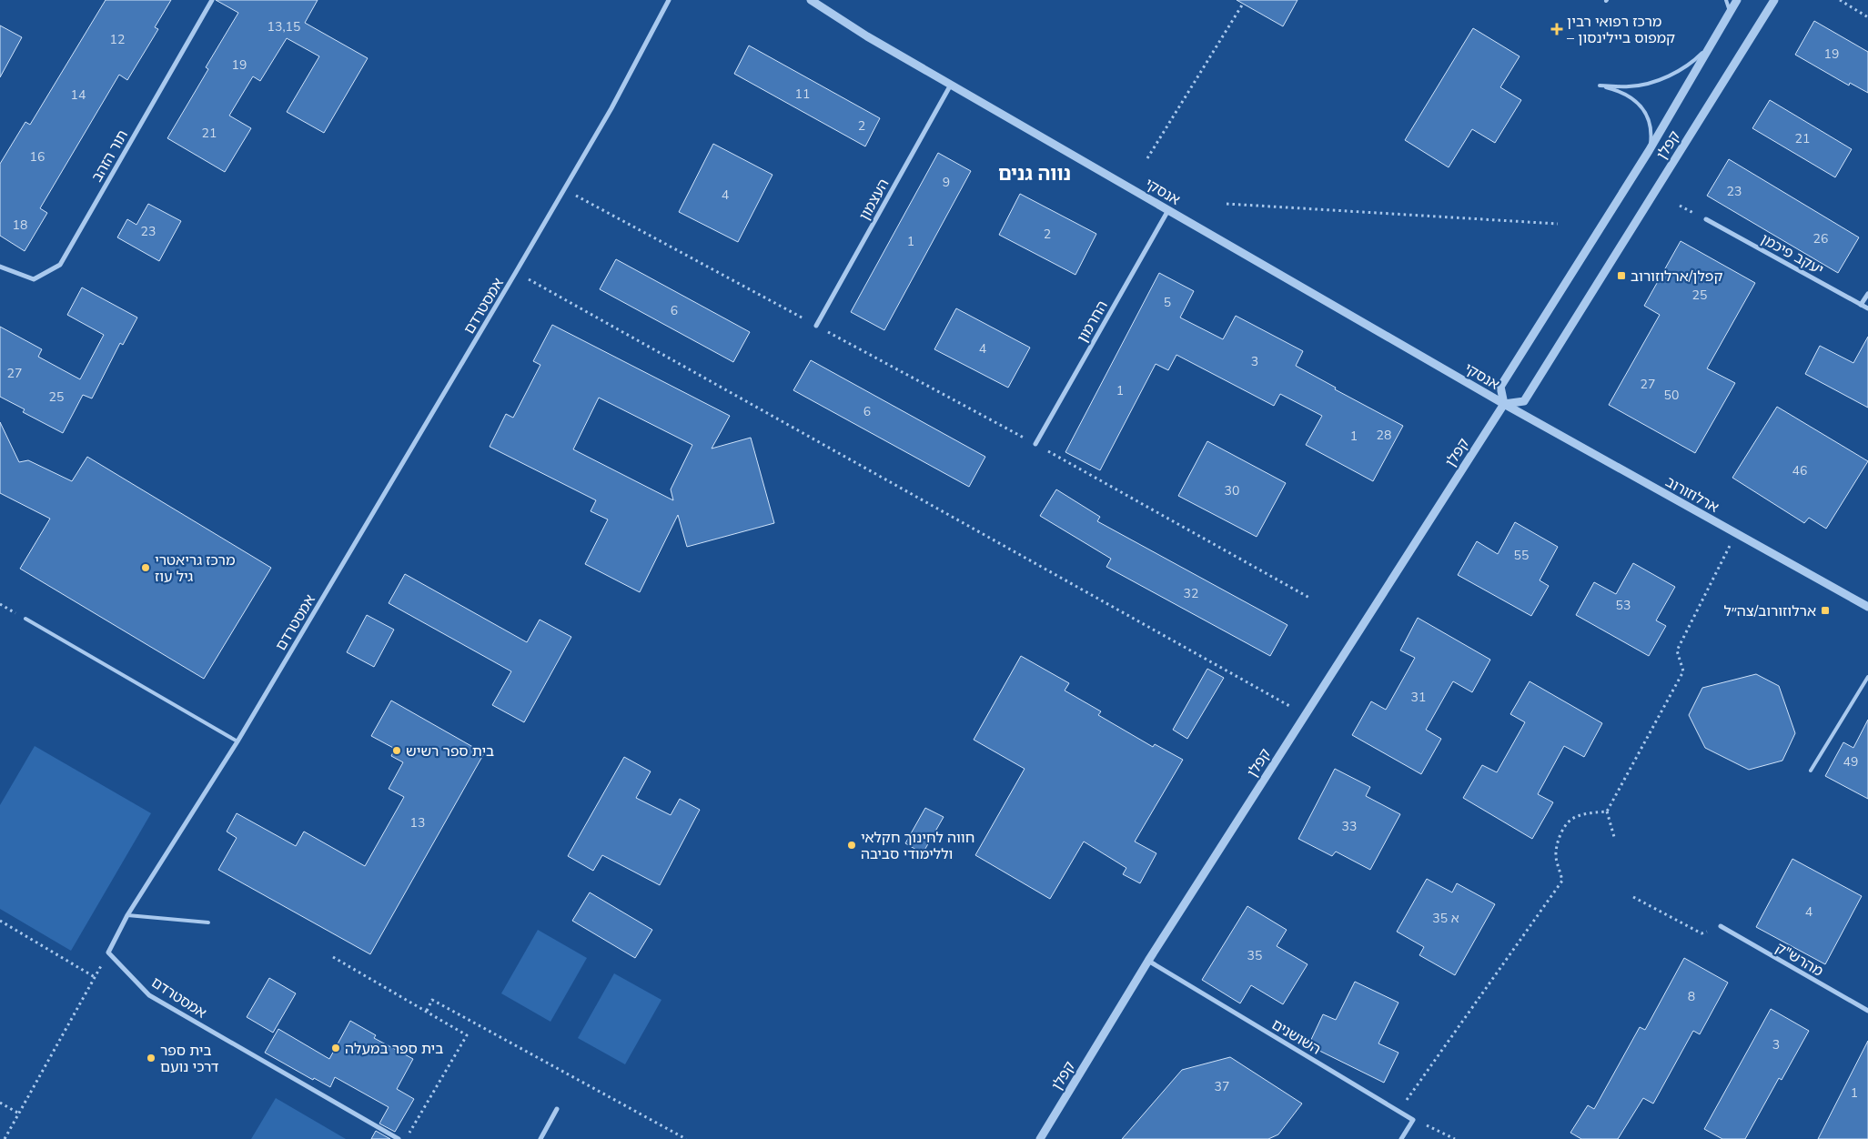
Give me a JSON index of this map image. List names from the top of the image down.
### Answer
{
  "streets": {
    "street": [
      "קפלן",
      "תור הזהב",
      "אנסקי",
      "העצמון",
      "יעקב פיכמן",
      "אמסטרדם",
      "החרמון",
      "ארלוזורוב",
      "מהרש\"ק",
      "השושנים"
    ]
  },
  "crossings": [
    ["קפלן", "אנסקי"],
    ["קפלן", "ארלוזורוב"],
    ["קפלן", "השושנים"],
    ["אנסקי", "העצמון"],
    ["אנסקי", "החרמון"],
    ["אנסקי", "ארלוזורוב"]
  ],
  "districts": ["נווה גנים"],
  "places": {
    "health": ["מרכז רפואי רבין – קמפוס ביילינסון"],
    "transit": ["קפלן/ארלוזורוב", "ארלוזורוב/צה״ל"],
    "other": [
      "מרכז גריאטרי גיל עוז",
      "בית ספר רשיש",
      "חווה לחינוך חקלאי וללימודי סביבה",
      "בית ספר במעלה",
      "בית ספר דרכי נועם"
    ]
  },
  "house_numbers": [
    "13,15",
    "12",
    "19",
    "19",
    "11",
    "14",
    "2",
    "21",
    "21",
    "16",
    "9",
    "23",
    "4",
    "18",
    "23",
    "2",
    "26",
    "1",
    "25",
    "5",
    "6",
    "4",
    "3",
    "27",
    "27",
    "1",
    "50",
    "25",
    "6",
    "28",
    "1",
    "46",
    "30",
    "55",
    "32",
    "53",
    "31",
    "49",
    "13",
    "33",
    "4",
    "35 א",
    "35",
    "8",
    "3",
    "37",
    "1"
  ]
}
